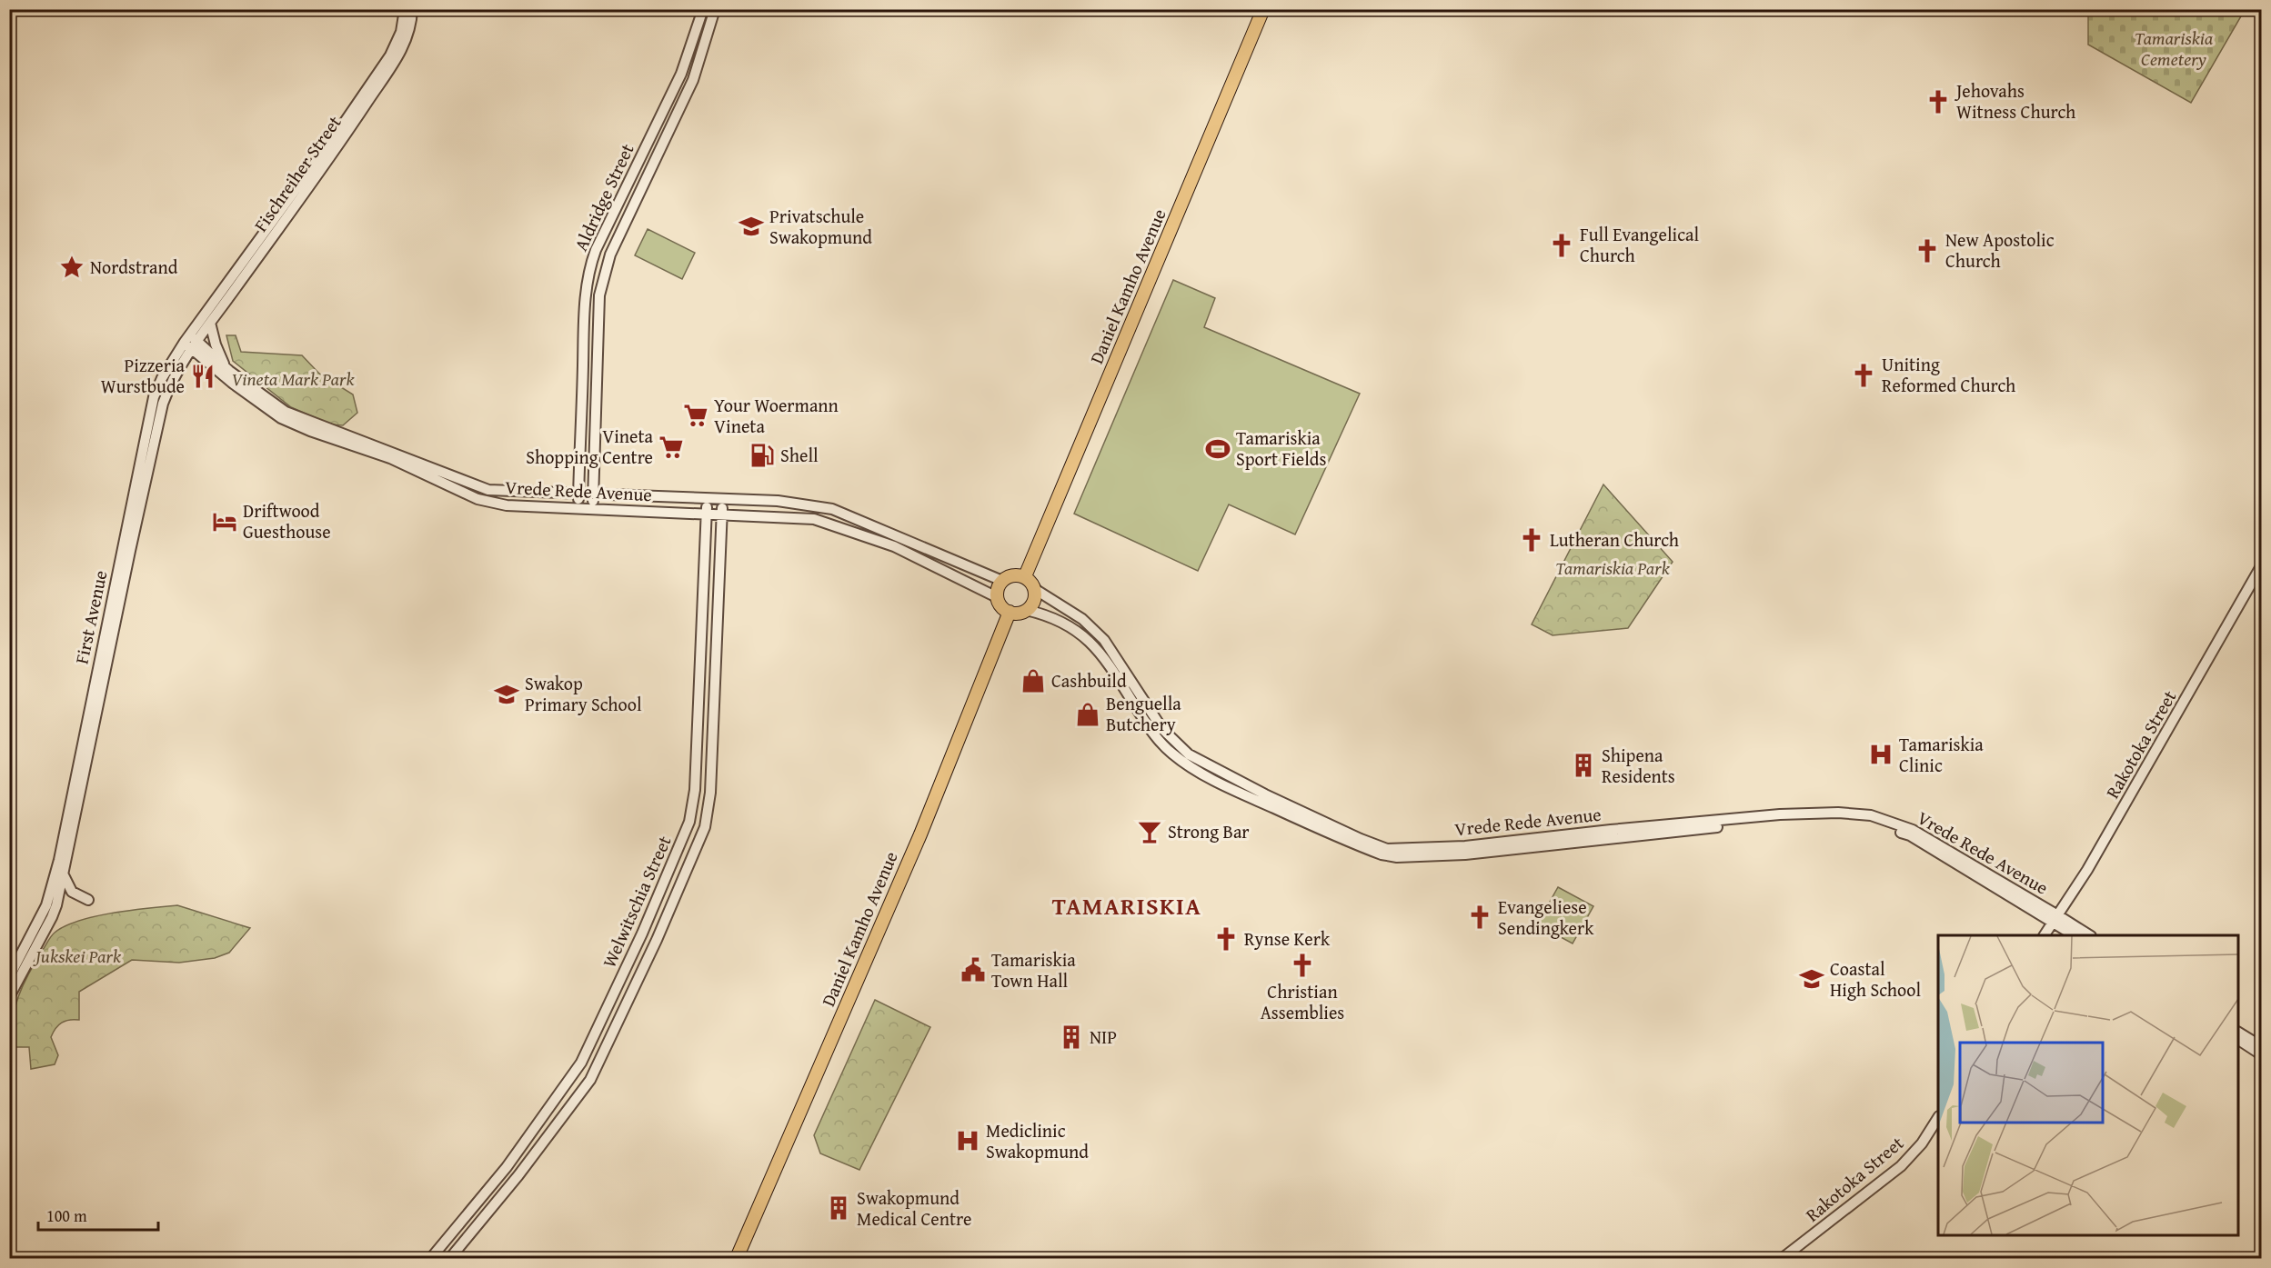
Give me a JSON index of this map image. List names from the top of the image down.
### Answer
{
  "streets": {
    "main road": ["Daniel Kamho Avenue"],
    "street": [
      "Fischreiher Street",
      "Aldridge Street",
      "Vrede Rede Avenue",
      "First Avenue",
      "Rakotoka Street",
      "Welwitschia Street"
    ]
  },
  "crossings": [
    ["Fischreiher Street", "Vrede Rede Avenue"],
    ["Fischreiher Street", "First Avenue"],
    ["Aldridge Street", "Vrede Rede Avenue"],
    ["Daniel Kamho Avenue", "Vrede Rede Avenue"],
    ["Vrede Rede Avenue", "First Avenue"],
    ["Vrede Rede Avenue", "Rakotoka Street"],
    ["Vrede Rede Avenue", "Welwitschia Street"]
  ],
  "districts": ["TAMARISKIA"],
  "parks": [
    "Tamariskia Cemetery",
    "Vineta Mark Park",
    "Tamariskia Park",
    "Jukskei Park"
  ],
  "places": {
    "church": [
      "Jehovahs Witness Church",
      "Full Evangelical Church",
      "New Apostolic Church",
      "Uniting Reformed Church",
      "Lutheran Church",
      "Evangeliese Sendingkerk",
      "Rynse Kerk",
      "Christian Assemblies"
    ],
    "school or university": ["Privatschule Swakopmund", "Swakop Primary School", "Coastal High School"],
    "place": ["Nordstrand"],
    "restaurant": ["Pizzeria Wurstbude"],
    "supermarket": ["Your Woermann Vineta", "Vineta Shopping Centre"],
    "sports": ["Tamariskia Sport Fields"],
    "fuel station": ["Shell"],
    "hotel": ["Driftwood Guesthouse"],
    "shop": ["Cashbuild", "Benguella Butchery"],
    "hospital": ["Tamariskia Clinic", "Mediclinic Swakopmund"],
    "building": ["Shipena Residents", "NIP", "Swakopmund Medical Centre"],
    "bar": ["Strong Bar"],
    "public building": ["Tamariskia Town Hall"]
  },
  "scale_bar": "100 m"
}
